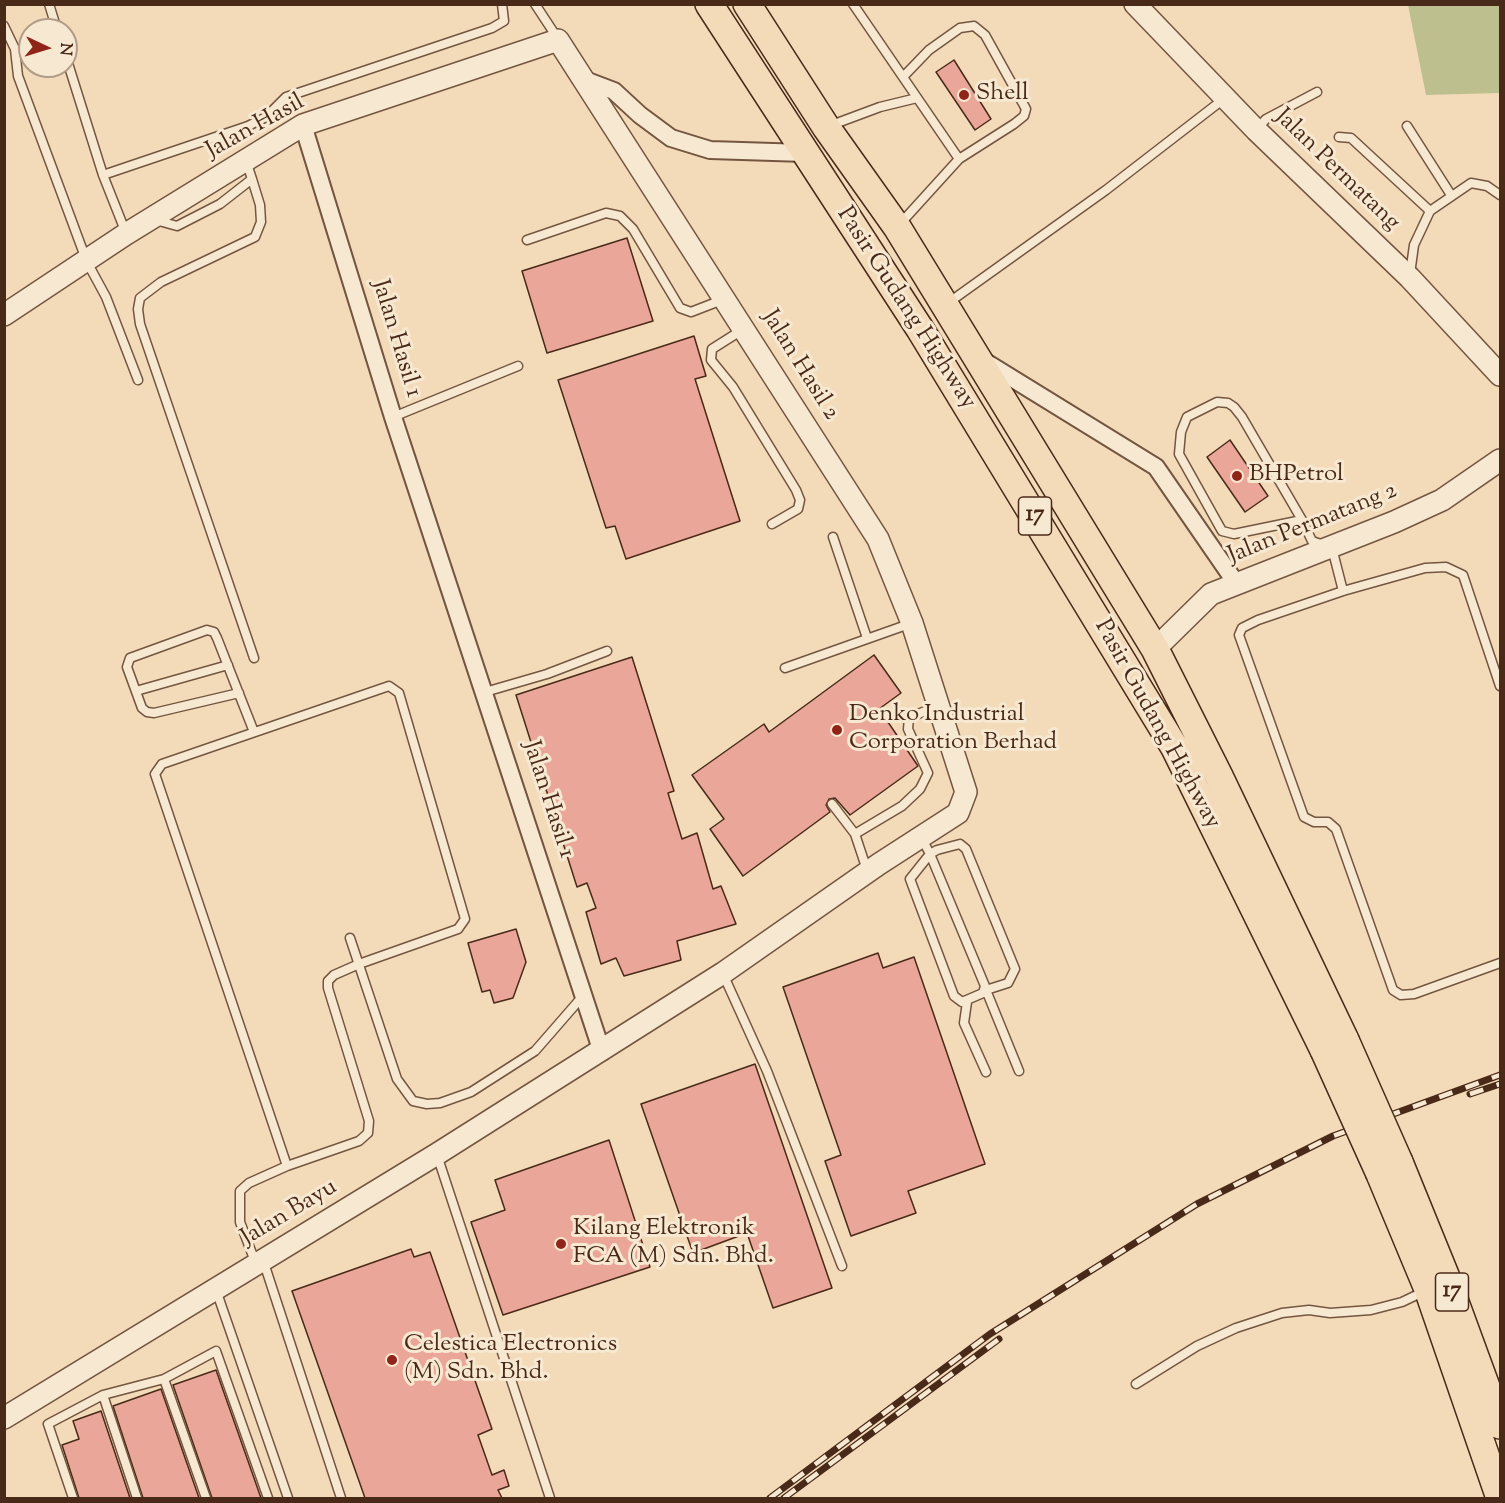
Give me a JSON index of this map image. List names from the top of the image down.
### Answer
{
  "streets": {
    "highway": ["Pasir Gudang Highway", "17"],
    "street": [
      "Jalan Hasil",
      "Jalan Permatang",
      "Jalan Hasil 1",
      "Jalan Hasil 2",
      "Jalan Permatang 2",
      "Jalan Bayu"
    ]
  },
  "crossings": [
    ["Jalan Hasil", "Jalan Hasil 1"],
    ["Jalan Hasil", "Jalan Hasil 2"],
    ["Pasir Gudang Highway", "Jalan Permatang 2"],
    ["Jalan Hasil 1", "Jalan Bayu"]
  ],
  "places": [
    "Shell",
    "BHPetrol",
    "Denko Industrial Corporation Berhad",
    "Kilang Elektronik FCA (M) Sdn. Bhd.",
    "Celestica Electronics (M) Sdn. Bhd."
  ],
  "north": "right"
}
